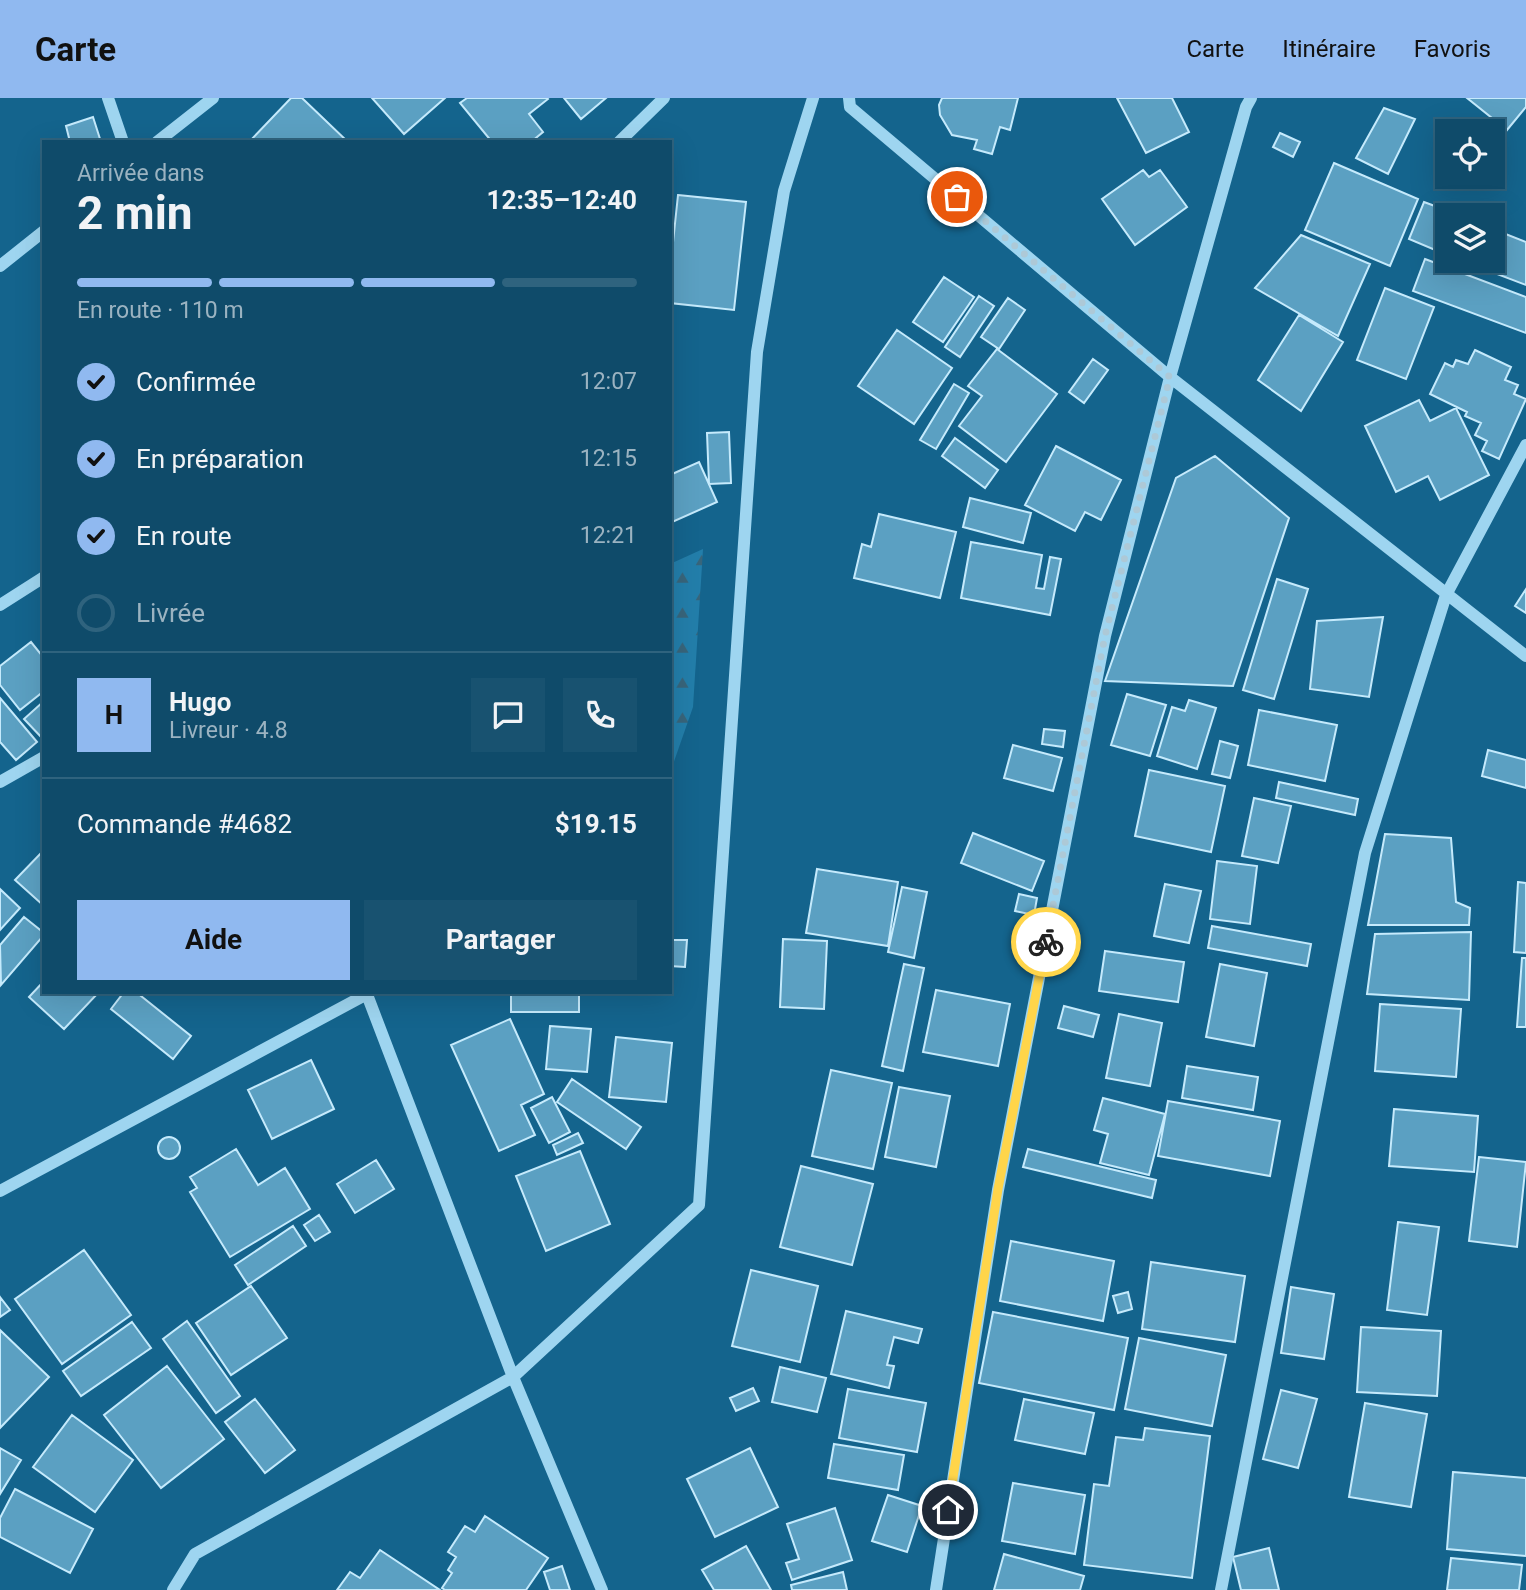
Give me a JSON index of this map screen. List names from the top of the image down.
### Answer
{
  "page": {
    "header": "Carte",
    "nav": ["Carte", "Itinéraire", "Favoris"],
    "heading": ["2 min", "Arrivée dans", "12:35–12:40"],
    "panel": [
      "Hugo",
      "Livreur · 4.8",
      "Commande #4682",
      "$19.15"
    ],
    "bar": "En route · 110 m",
    "list": [
      ["Confirmée", "12:07"],
      ["En préparation", "12:15"],
      ["En route", "12:21"],
      "Livrée"
    ],
    "round": "H",
    "buttons": ["Aide", "Partager"]
  }
}
